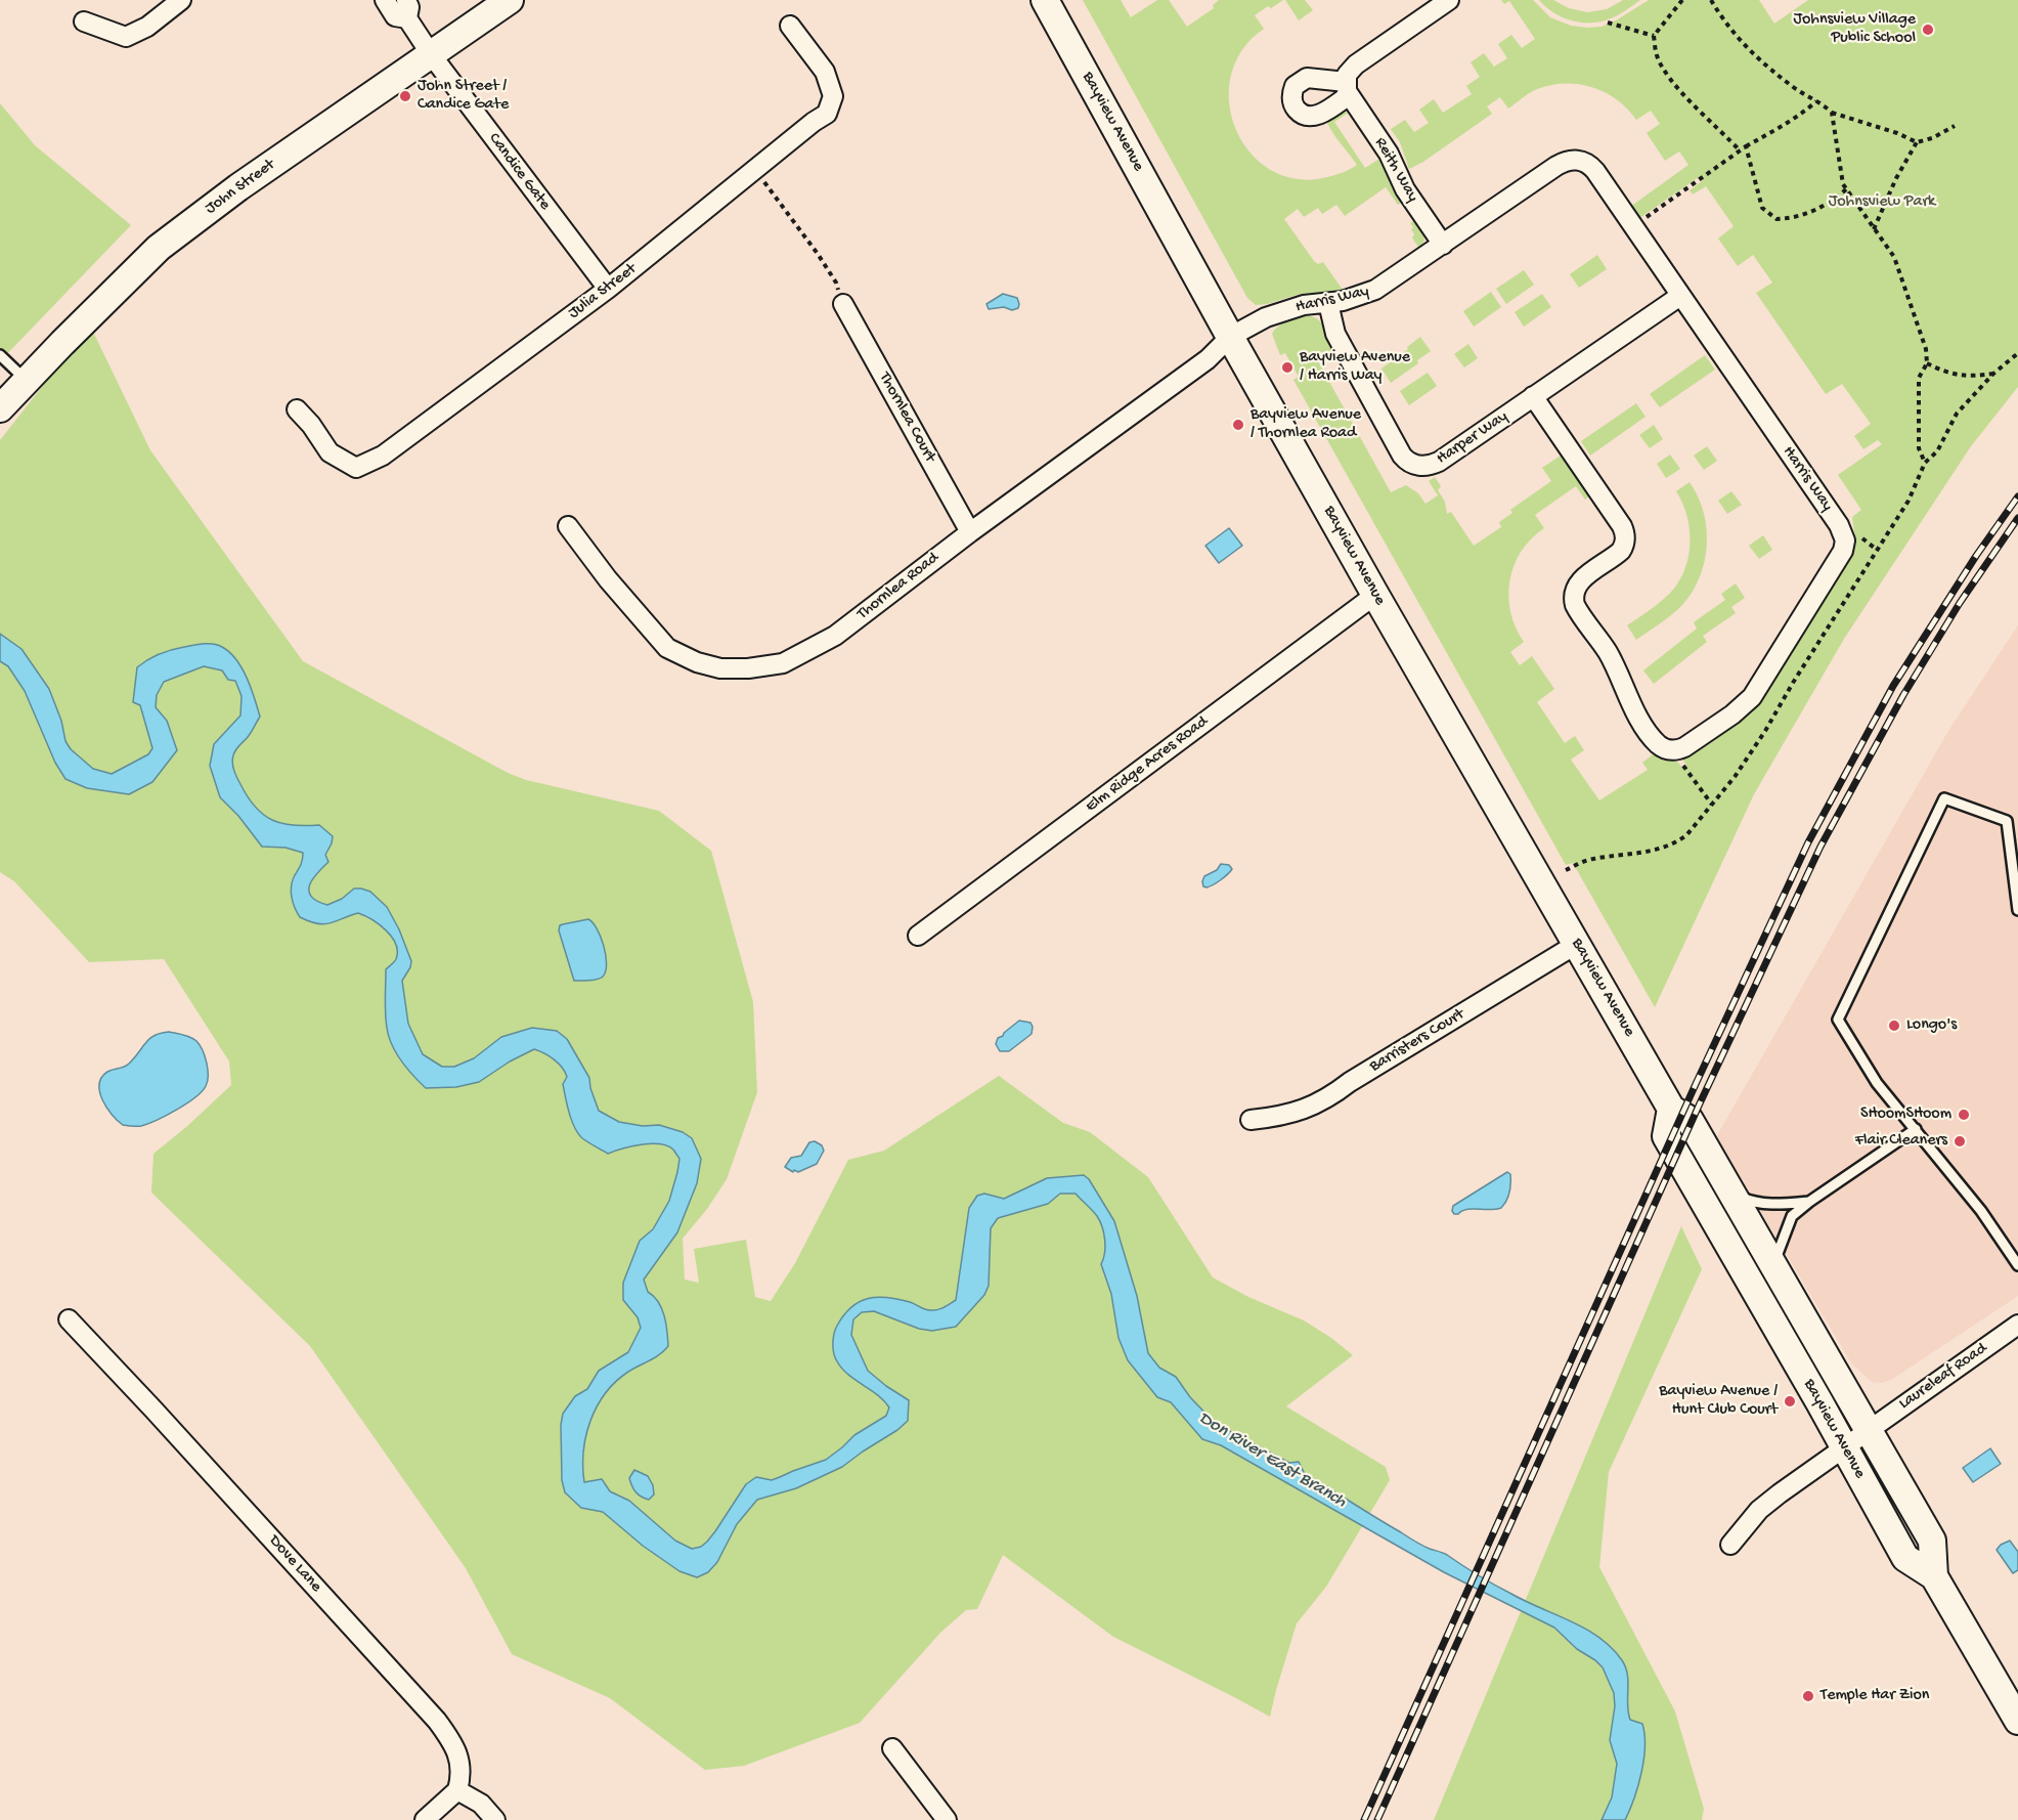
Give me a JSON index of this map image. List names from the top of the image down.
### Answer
{
  "streets": {
    "main road": ["Bayview Avenue", "John Street"],
    "street": [
      "Reith Way",
      "Candice Gate",
      "Julia Street",
      "Harris Way",
      "Thornlea Court",
      "Harper Way",
      "Thornlea Road",
      "Elm Ridge Acres Road",
      "Barristers Court",
      "Laureleaf Road",
      "Dove Lane"
    ]
  },
  "crossings": [
    ["Bayview Avenue", "Harris Way"],
    ["Bayview Avenue", "Thornlea Road"],
    ["Bayview Avenue", "Elm Ridge Acres Road"],
    ["Bayview Avenue", "Barristers Court"],
    ["Bayview Avenue", "Laureleaf Road"],
    ["Reith Way", "Harris Way"],
    ["Candice Gate", "John Street"],
    ["Candice Gate", "Julia Street"],
    ["Harris Way", "Harper Way"],
    ["Harris Way", "Thornlea Road"],
    ["Thornlea Court", "Thornlea Road"]
  ],
  "water": ["Don River East Branch"],
  "parks": ["Johnsview Park"],
  "places": [
    "Johnsview Village Public School",
    "John Street / Candice Gate",
    "Bayview Avenue / Harris Way",
    "Bayview Avenue / Thornlea Road",
    "Longo's",
    "SHoomSHoom",
    "Flair Cleaners",
    "Bayview Avenue / Hunt Club Court",
    "Temple Har Zion"
  ]
}
